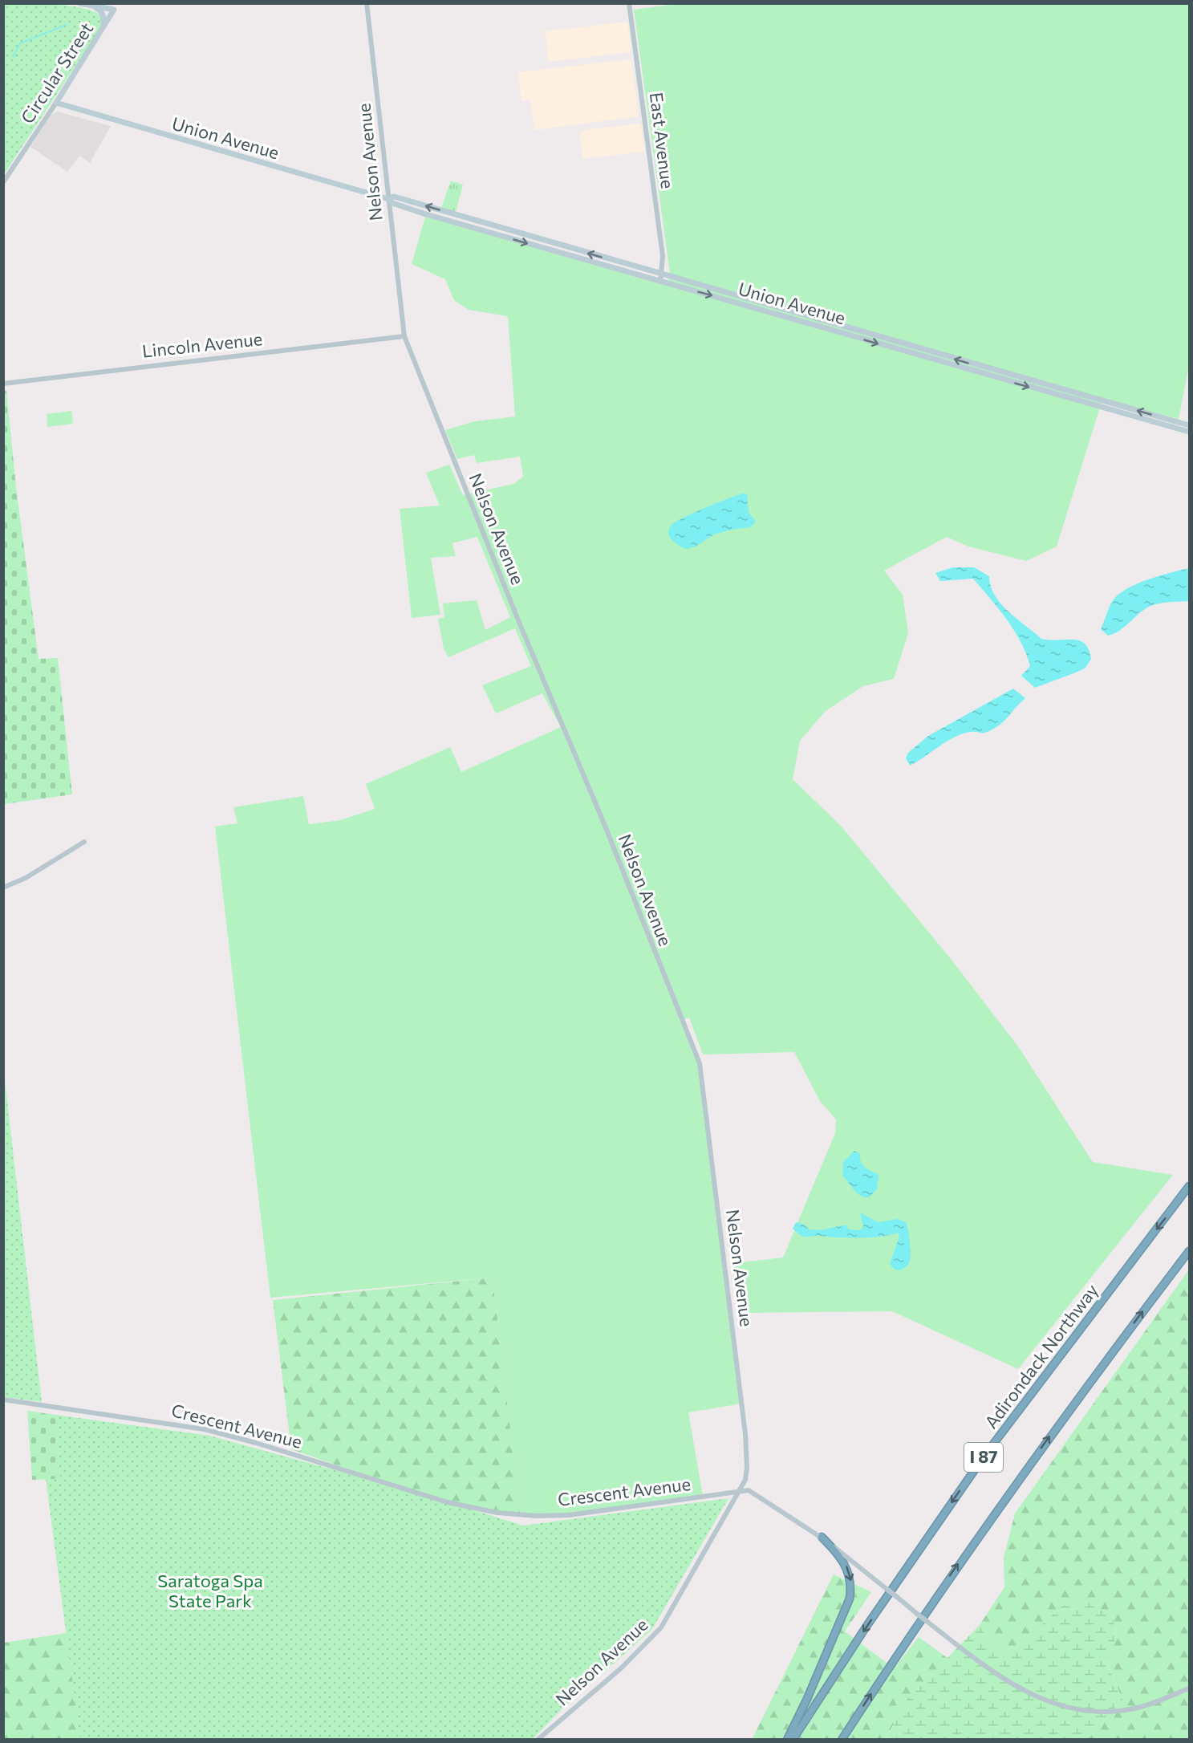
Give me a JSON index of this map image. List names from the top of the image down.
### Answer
{
  "streets": {
    "highway": ["Adirondack Northway", "I 87"],
    "main road": ["Circular Street", "Union Avenue"],
    "street": [
      "East Avenue",
      "Nelson Avenue",
      "Lincoln Avenue",
      "Crescent Avenue"
    ]
  },
  "crossings": [
    ["Circular Street", "Union Avenue"],
    ["Union Avenue", "East Avenue"],
    ["Union Avenue", "Nelson Avenue"],
    ["Nelson Avenue", "Lincoln Avenue"],
    ["Nelson Avenue", "Crescent Avenue"]
  ],
  "parks": ["Saratoga Spa State Park"]
}
